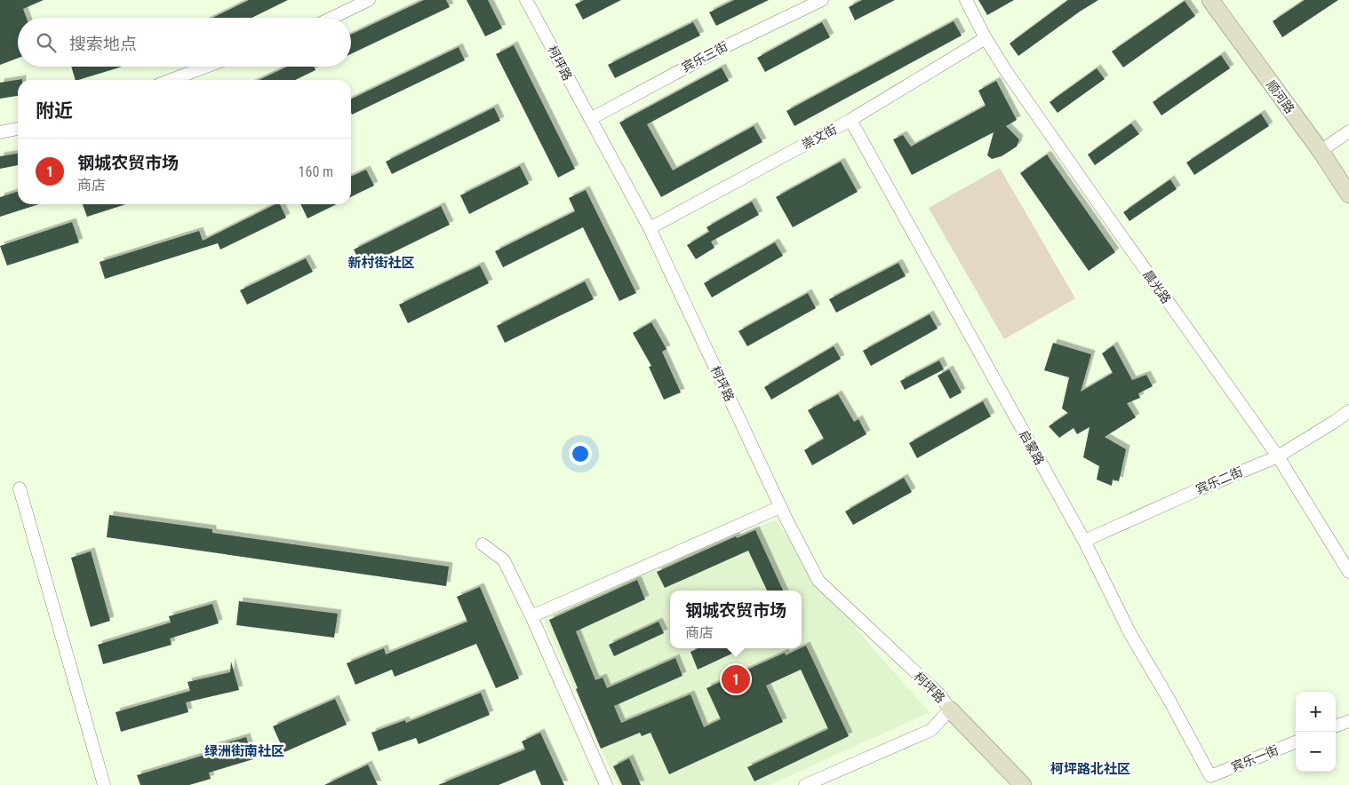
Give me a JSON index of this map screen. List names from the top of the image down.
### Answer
{
  "streets": {
    "street": [
      "宾乐三街",
      "柯坪路",
      "顺河路",
      "崇文街",
      "晨光路",
      "启蒙路",
      "宾乐二街",
      "宾乐一街"
    ]
  },
  "crossings": [
    ["宾乐三街", "柯坪路"],
    ["柯坪路", "崇文街"],
    ["崇文街", "晨光路"],
    ["崇文街", "启蒙路"],
    ["晨光路", "宾乐二街"],
    ["启蒙路", "宾乐二街"],
    ["启蒙路", "宾乐一街"]
  ],
  "districts": ["新村街社区", "绿洲街南社区", "柯坪路北社区"],
  "page": {
    "search": "搜索地点",
    "heading": "附近",
    "list": [
      {
        "mark": "1",
        "name": "钢城农贸市场",
        "note": "商店",
        "value": "160 m"
      }
    ],
    "popup": ["钢城农贸市场", "商店"],
    "pins": "1",
    "map_buttons": ["+", "−"]
  }
}
